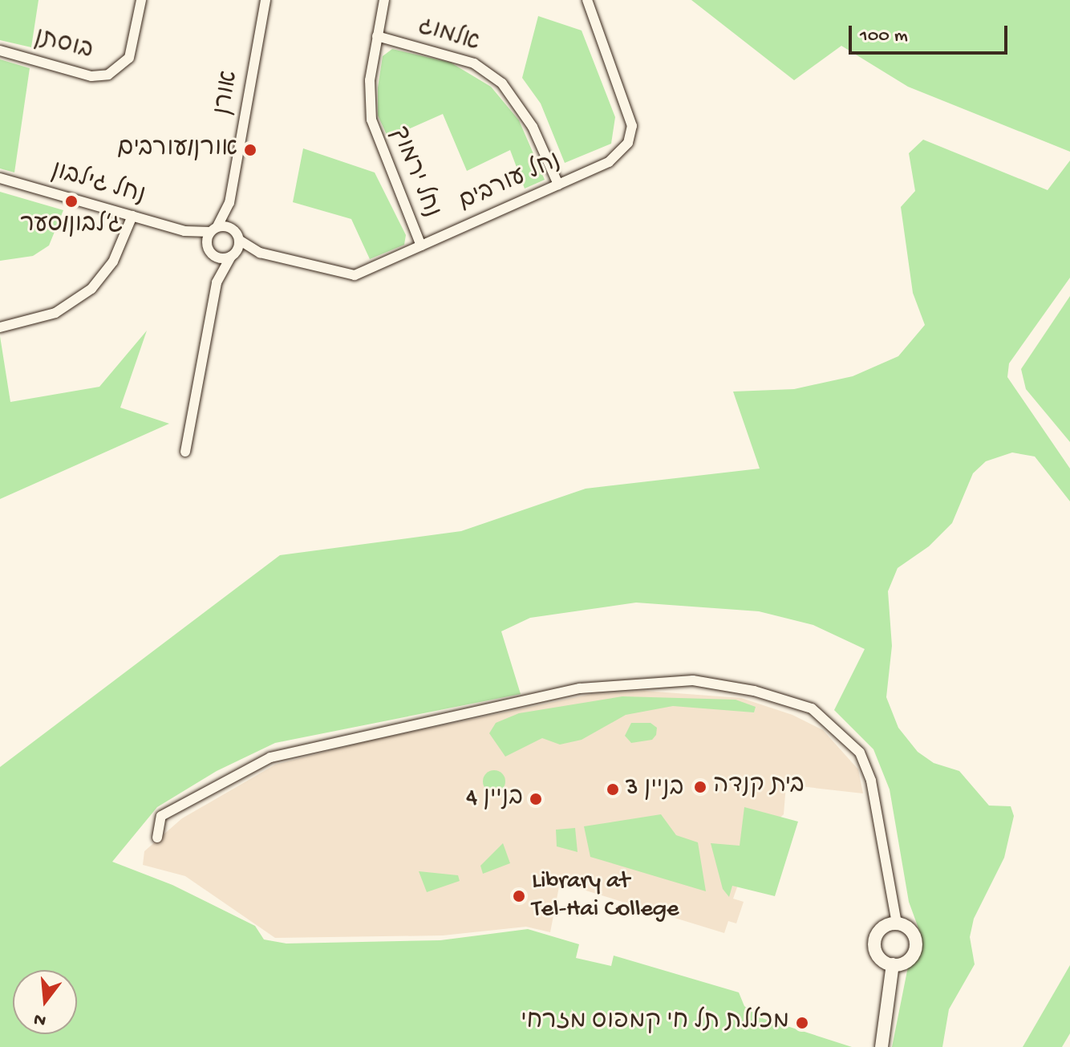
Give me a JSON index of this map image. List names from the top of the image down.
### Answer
{
  "streets": {
    "street": [
      "אלמוג",
      "בוסתן",
      "אורן",
      "נחל ירמוך",
      "נחל עורבים",
      "נחל ג'לבון"
    ]
  },
  "crossings": [
    ["אלמוג", "נחל ירמוך"],
    ["אלמוג", "נחל עורבים"],
    ["אורן", "נחל עורבים"],
    ["אורן", "נחל ג'לבון"],
    ["נחל ירמוך", "נחל עורבים"],
    ["נחל עורבים", "נחל ג'לבון"]
  ],
  "places": [
    "אורן/עורבים",
    "ג׳לבון/סער",
    "בית קנדה",
    "בניין 3",
    "בניין 4",
    "Library at Tel-Hai College",
    "מכללת תל חי קמפוס מזרחי"
  ],
  "scale_bar": "100 m",
  "north": "bottom"
}
